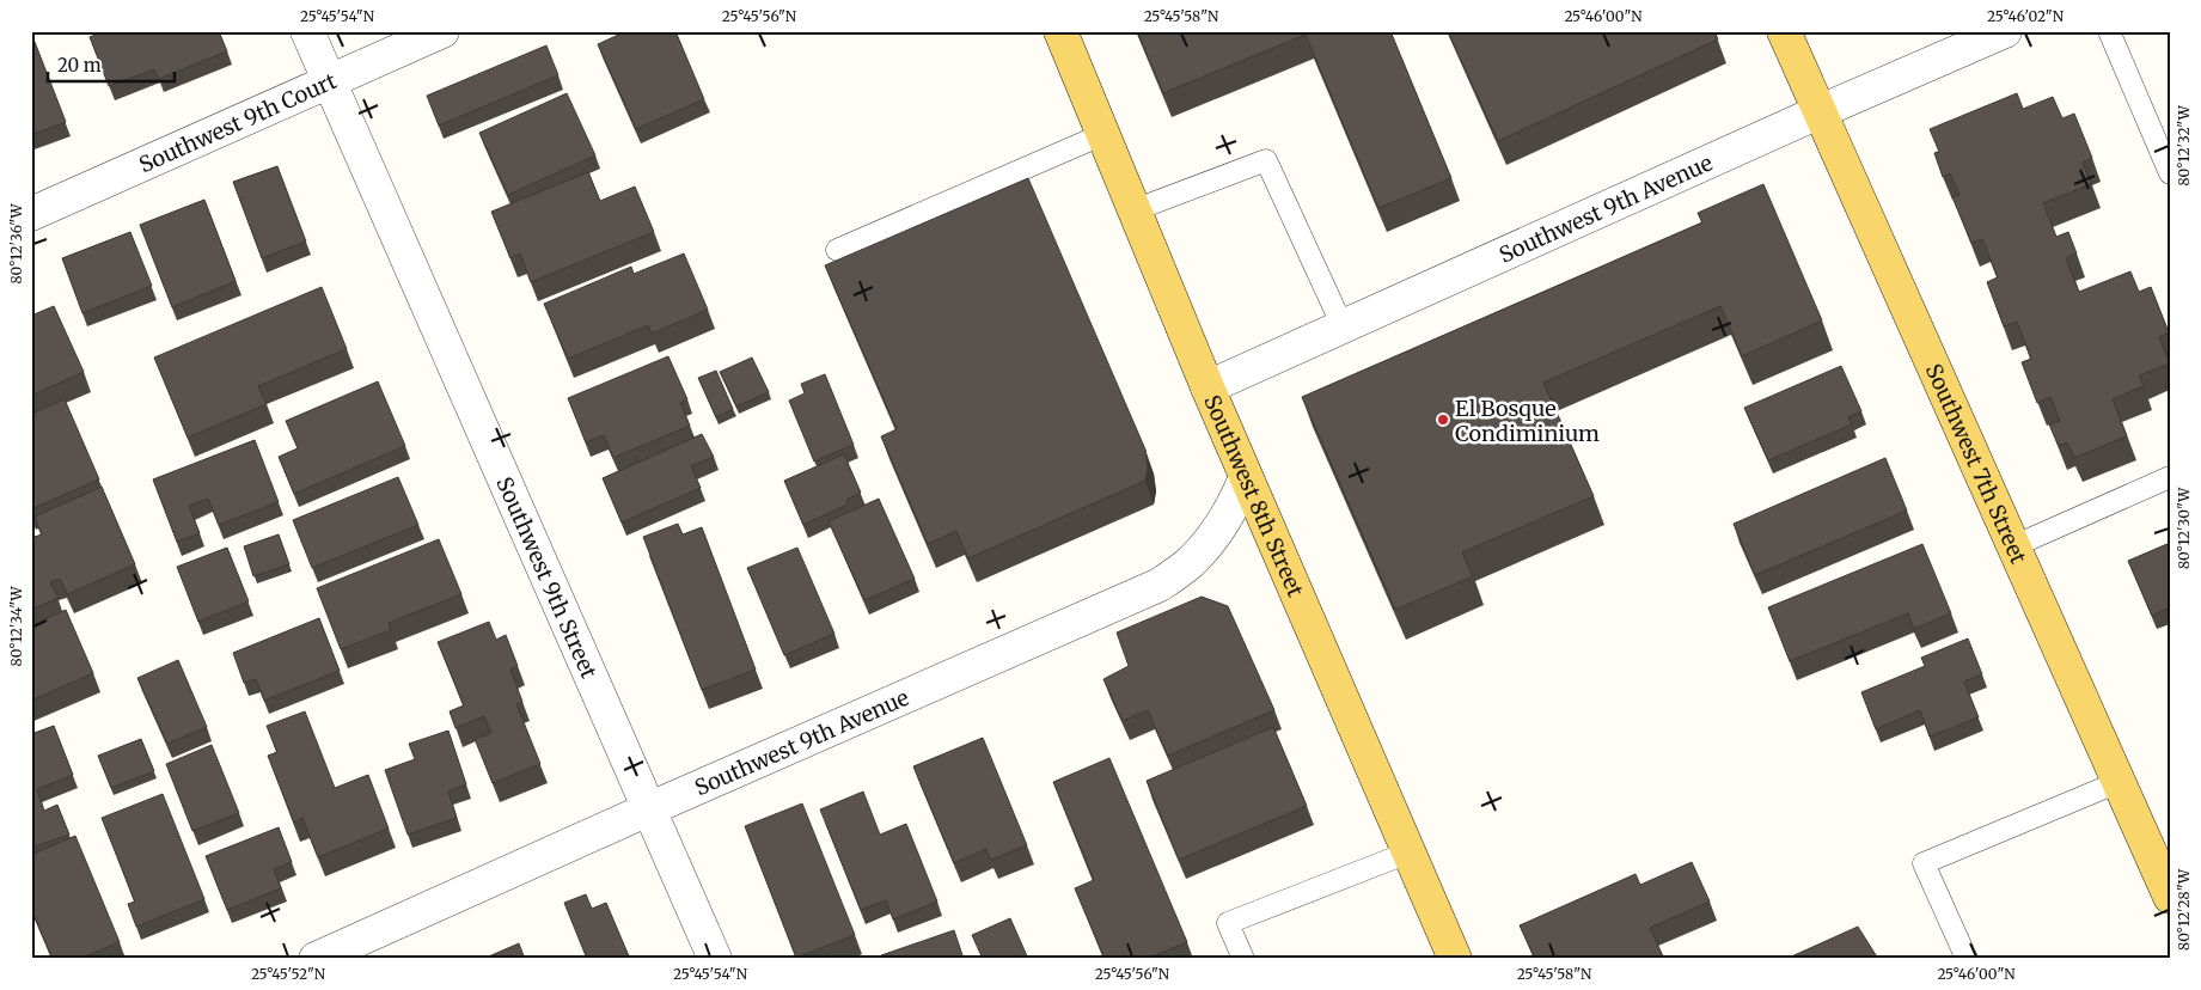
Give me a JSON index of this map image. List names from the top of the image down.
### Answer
{
  "streets": {
    "main road": ["Southwest 7th Street", "Southwest 8th Street"],
    "street": ["Southwest 9th Court", "Southwest 9th Avenue", "Southwest 9th Street"]
  },
  "crossings": [
    ["Southwest 9th Court", "Southwest 9th Street"],
    ["Southwest 9th Avenue", "Southwest 7th Street"],
    ["Southwest 9th Avenue", "Southwest 8th Street"],
    ["Southwest 9th Avenue", "Southwest 9th Street"]
  ],
  "places": ["El Bosque Condiminium"],
  "scale_bar": "20 m",
  "coordinates": [
    "25°45'54\"N",
    "25°45'56\"N",
    "25°45'58\"N",
    "25°46'00\"N",
    "25°46'02\"N",
    "80°12'32\"W",
    "80°12'36\"W",
    "80°12'30\"W",
    "80°12'34\"W",
    "80°12'28\"W",
    "25°45'52\"N"
  ]
}
